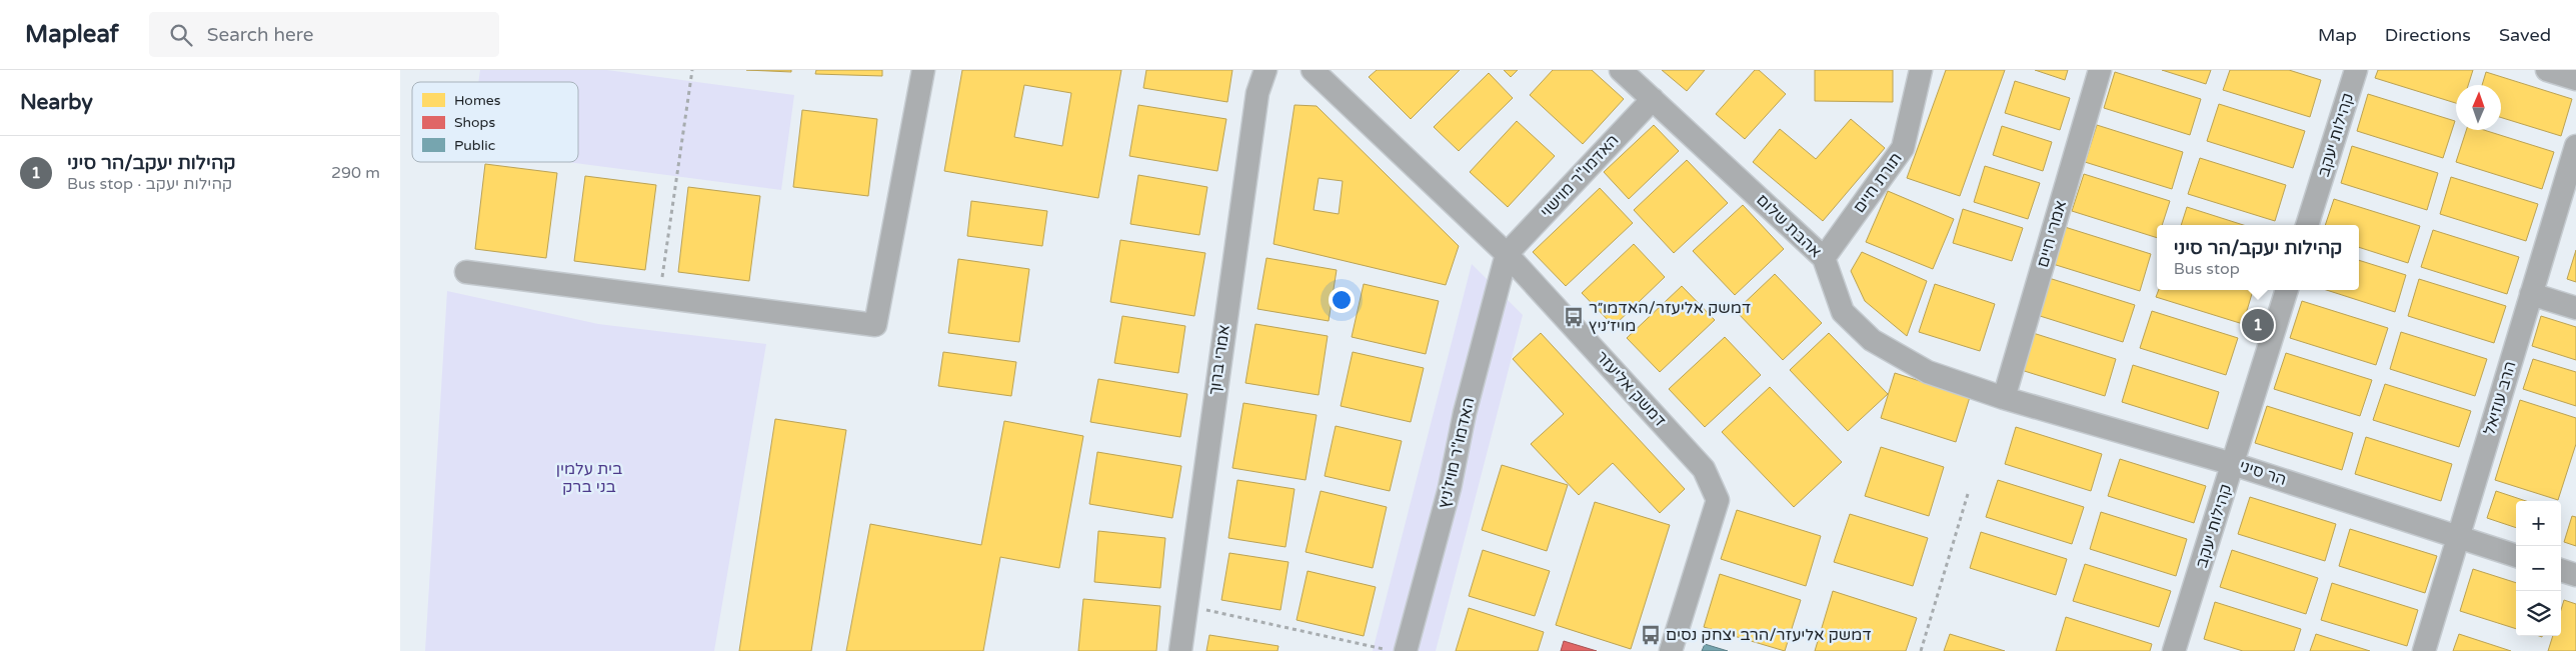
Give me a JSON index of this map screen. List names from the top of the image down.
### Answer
{
  "streets": {
    "street": [
      "קהילות יעקב",
      "האדמו\"ר מוישוי",
      "תורת חיים",
      "אהבת שלום",
      "אמרי חיים",
      "אמרי ברוך",
      "דמשק אליעזר",
      "הרב עוזיאל",
      "האדמו\"ר מויז'ניץ",
      "הר סיני"
    ]
  },
  "crossings": [
    ["קהילות יעקב", "הר סיני"],
    ["האדמו\"ר מוישוי", "אהבת שלום"],
    ["האדמו\"ר מוישוי", "דמשק אליעזר"],
    ["האדמו\"ר מוישוי", "האדמו\"ר מויז'ניץ"],
    ["תורת חיים", "אהבת שלום"],
    ["אהבת שלום", "אמרי חיים"],
    ["אהבת שלום", "הר סיני"],
    ["אמרי חיים", "הר סיני"],
    ["דמשק אליעזר", "האדמו\"ר מויז'ניץ"],
    ["הרב עוזיאל", "הר סיני"]
  ],
  "parks": ["בית עלמין בני ברק"],
  "places": {
    "bus stop": ["דמשק אליעזר/האדמו״ר מויז׳ניץ", "דמשק אליעזר/הרב יצחק נסים"]
  },
  "legend": ["Homes", "Shops", "Public"],
  "north": "top",
  "page": {
    "header": "Mapleaf",
    "search": "Search here",
    "nav": ["Map", "Directions", "Saved"],
    "heading": "Nearby",
    "list": [
      {
        "mark": "1",
        "name": "קהילות יעקב/הר סיני",
        "note": "Bus stop · קהילות יעקב",
        "value": "290 m"
      }
    ],
    "popup": ["קהילות יעקב/הר סיני", "Bus stop"],
    "pins": "1",
    "map_buttons": ["+", "−"]
  }
}
